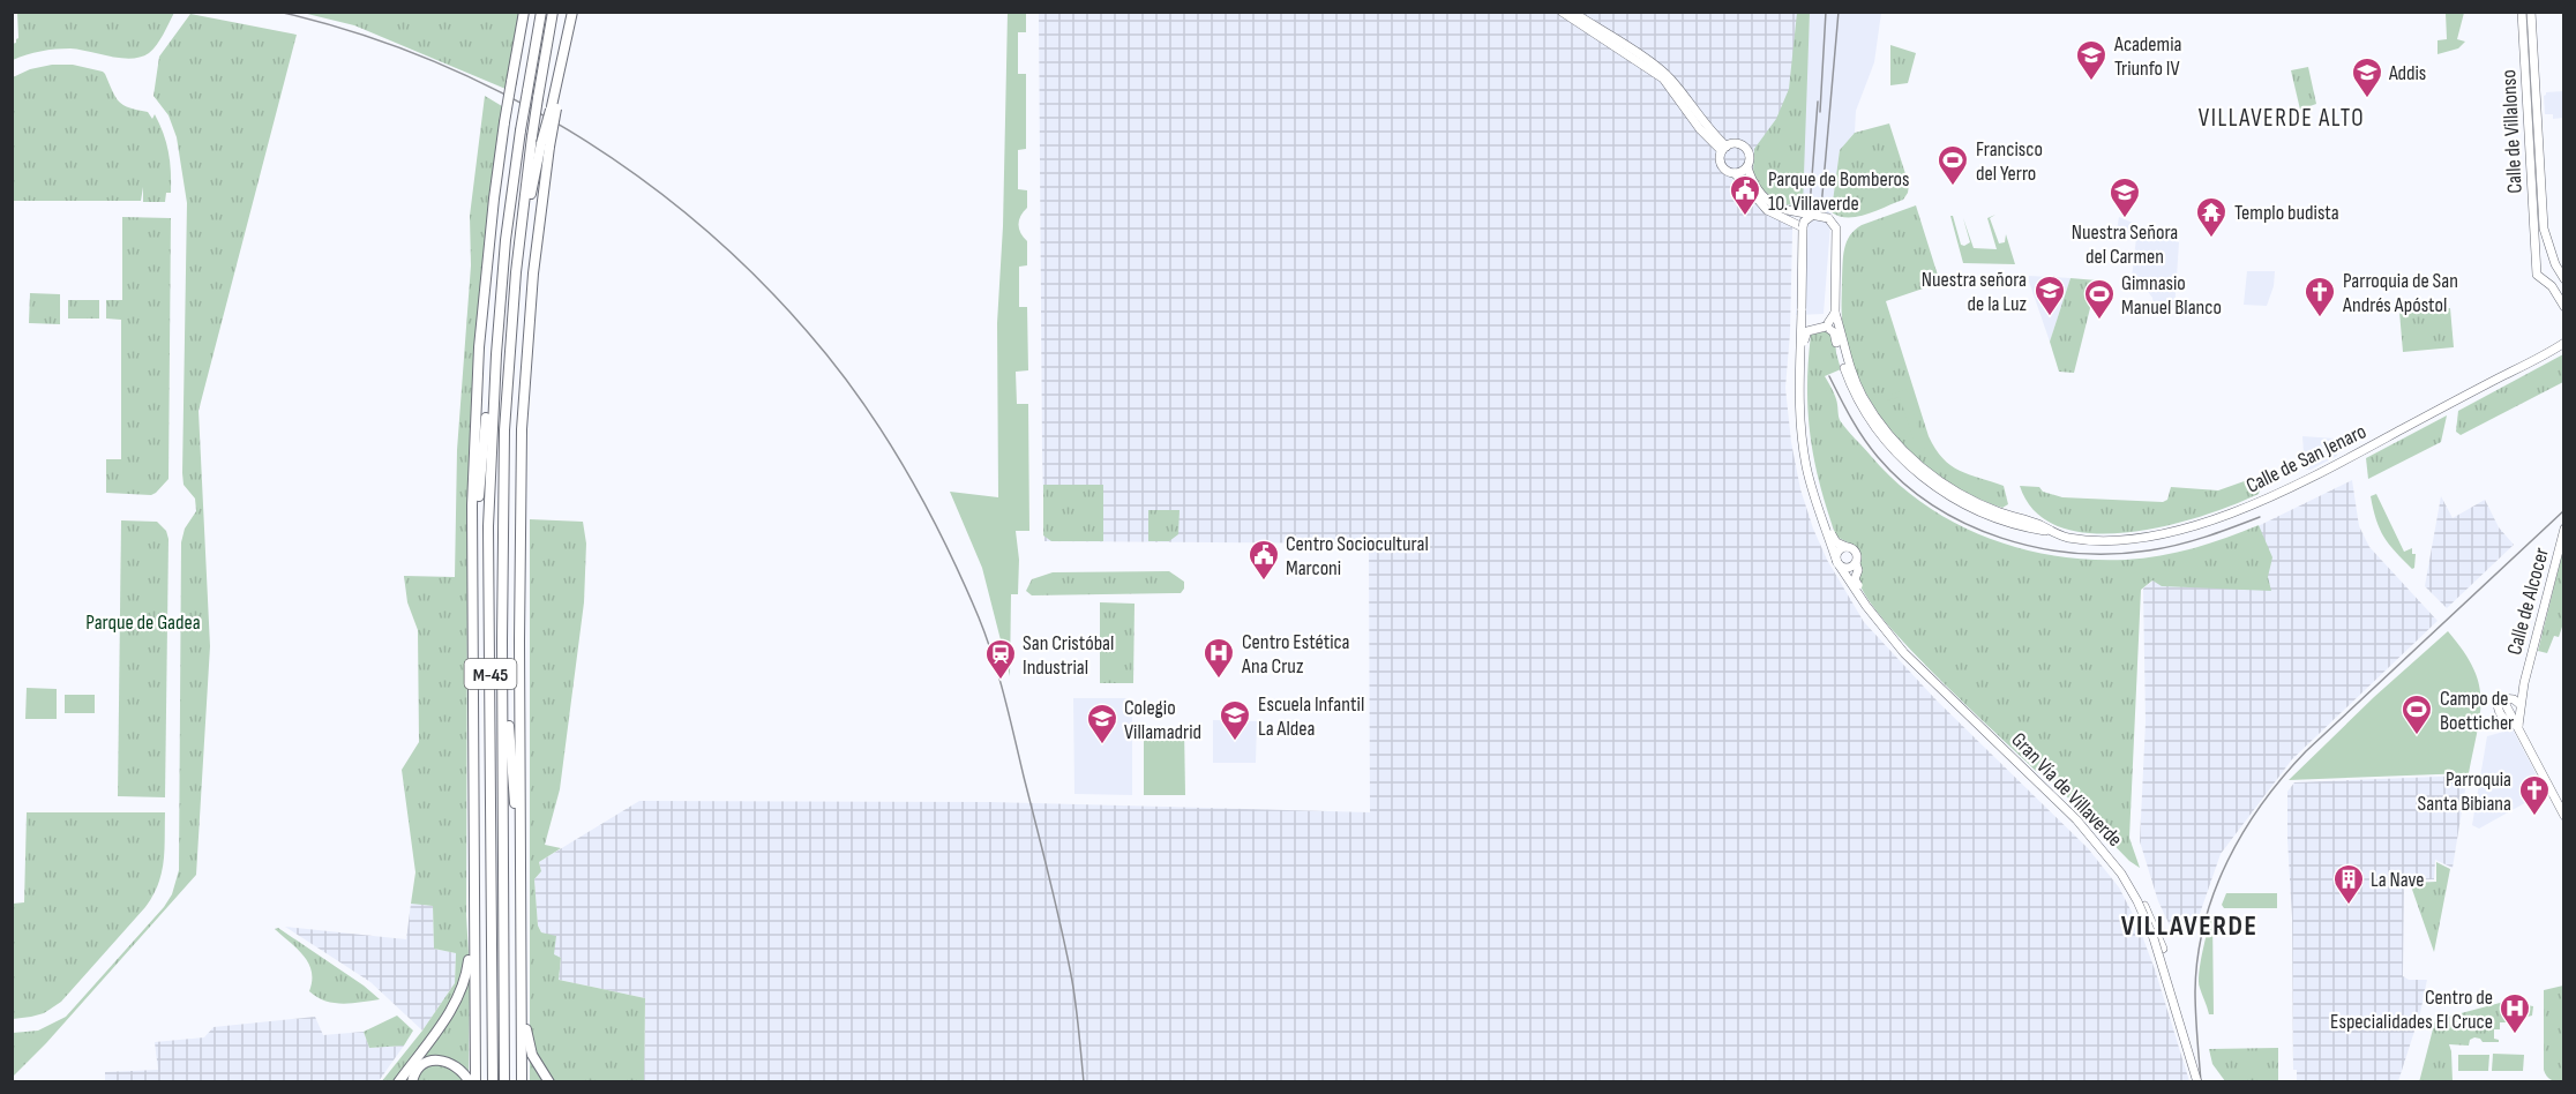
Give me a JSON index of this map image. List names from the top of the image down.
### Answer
{
  "streets": {
    "highway": ["M-45"],
    "street": [
      "Calle de Villalonso",
      "Calle de San Jenaro",
      "Calle de Alcocer",
      "Gran Vía de Villaverde"
    ]
  },
  "districts": ["VILLAVERDE ALTO", "VILLAVERDE"],
  "parks": ["Parque de Gadea"],
  "places": {
    "school or university": [
      "Academia Triunfo IV",
      "Addis",
      "Nuestra Señora del Carmen",
      "Nuestra señora de la Luz",
      "Escuela Infantil La Aldea",
      "Colegio Villamadrid"
    ],
    "sports": ["Francisco del Yerro", "Gimnasio Manuel Blanco", "Campo de Boetticher"],
    "public building": ["Parque de Bomberos 10. Villaverde", "Centro Sociocultural Marconi"],
    "temple": ["Templo budista"],
    "church": ["Parroquia de San Andrés Apóstol", "Parroquia Santa Bibiana"],
    "hospital": ["Centro Estética Ana Cruz", "Centro de Especialidades El Cruce"],
    "station": ["San Cristóbal Industrial"],
    "building": ["La Nave"]
  }
}
